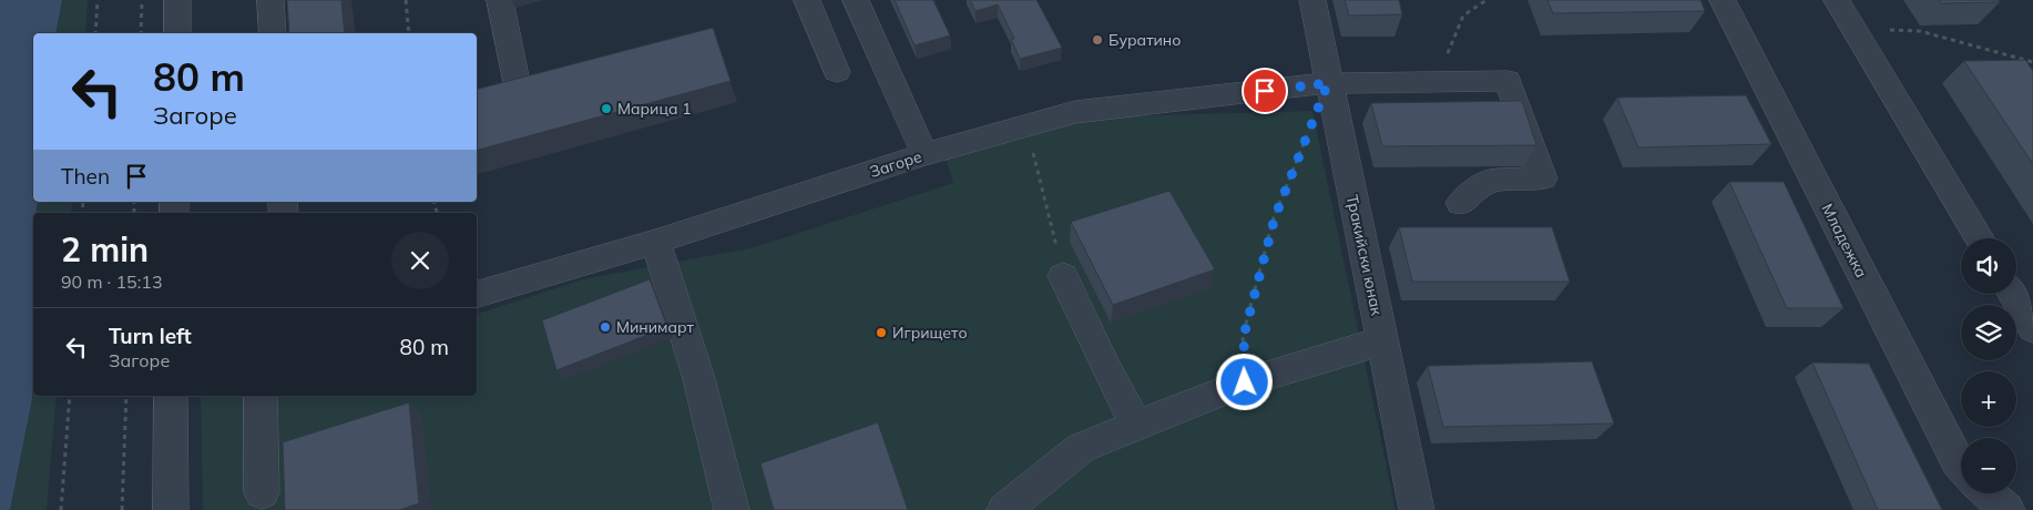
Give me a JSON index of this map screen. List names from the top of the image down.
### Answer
{
  "streets": {
    "street": ["Загоре", "Младежка", "Тракийски юнак"]
  },
  "crossings": [
    ["Загоре", "Тракийски юнак"]
  ],
  "places": [
    "Буратино",
    "Марица 1",
    "Минимарт",
    "Игрището"
  ],
  "page": {
    "turn": ["80 m", "Загоре"],
    "then": "Then",
    "heading": ["2 min", "90 m · 15:13"],
    "map_buttons": ["+", "−"],
    "list": [
      {
        "name": "Turn left",
        "note": "Загоре",
        "value": "80 m"
      }
    ]
  }
}
